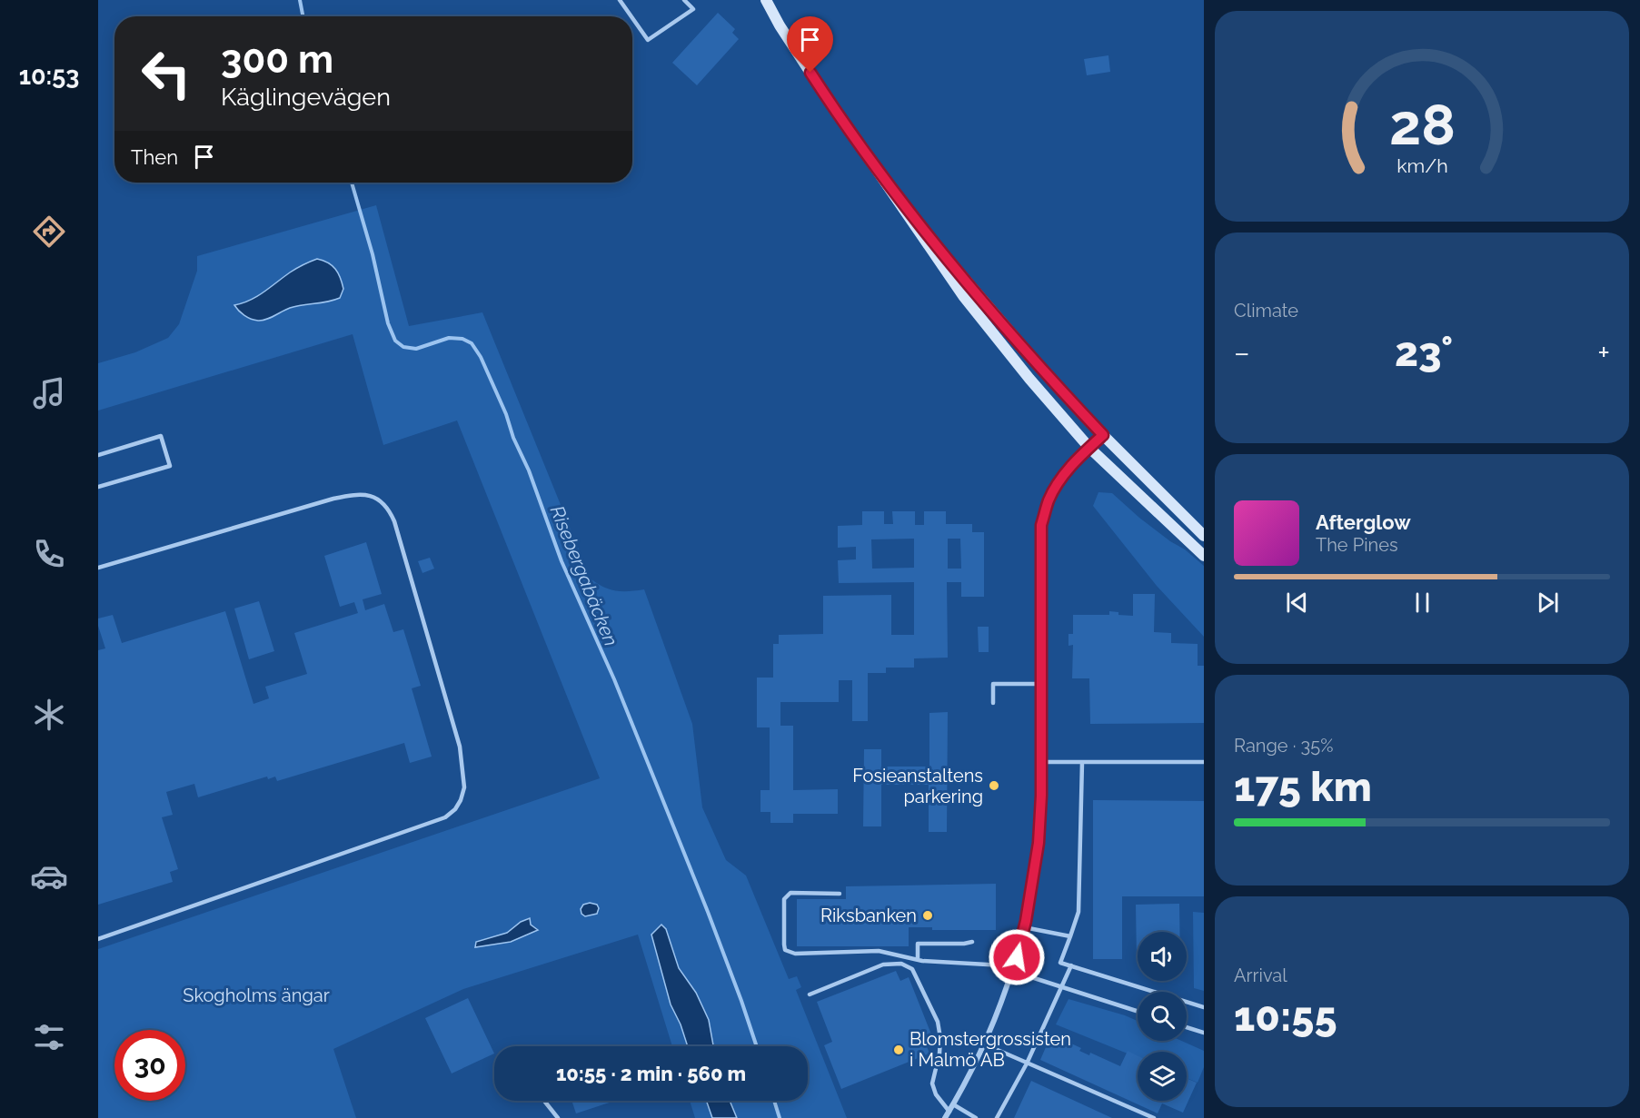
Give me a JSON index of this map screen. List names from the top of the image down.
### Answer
{
  "water": ["Risebergabäcken"],
  "parks": ["Skogholms ängar"],
  "places": ["Fosieanstaltens parkering", "Riksbanken", "Blomstergrossisten i Malmö AB"],
  "page": {
    "tabs": "10:53",
    "turn": ["300 m", "Käglingevägen"],
    "then": "Then",
    "tile": [
      "Climate",
      ["Range · 35%", "175 km"],
      ["Arrival", "10:55"]
    ],
    "heat": ["−", "23°", "+"],
    "song": ["Afterglow", "The Pines"],
    "limit": "30",
    "trip": "10:55 · 2 min · 560 m",
    "gauge": ["28", "km/h"]
  }
}
